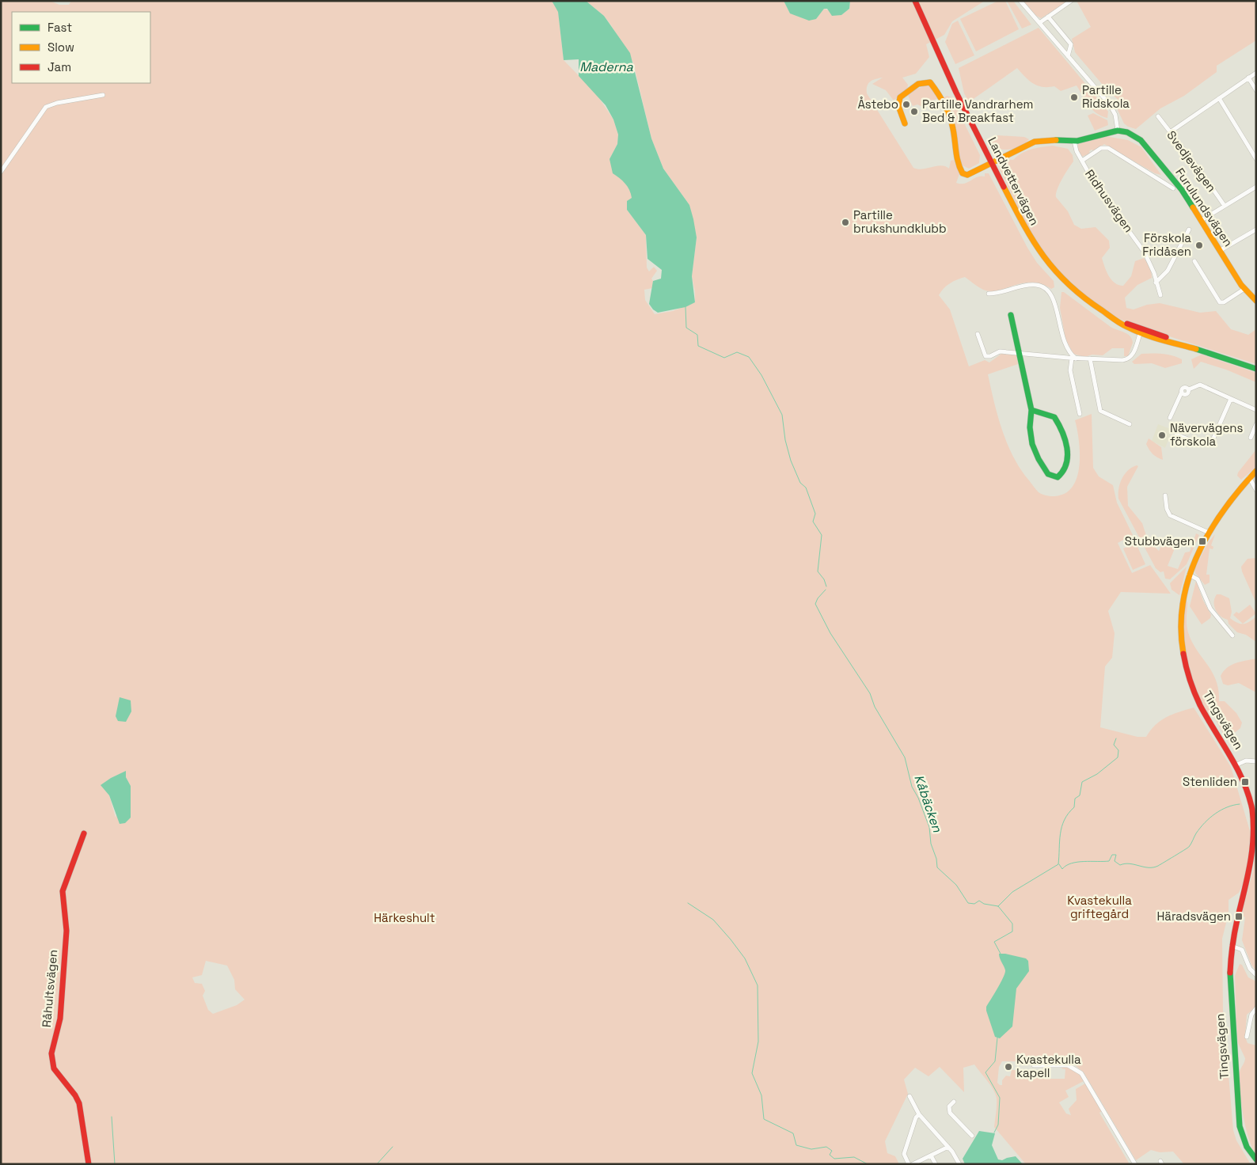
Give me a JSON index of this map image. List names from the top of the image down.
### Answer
{
  "streets": {
    "street": [
      "Svedjevägen",
      "Landvettervägen",
      "Ridhusvägen",
      "Furulundsvägen",
      "Tingsvägen",
      "Råhultsvägen"
    ]
  },
  "water": ["Maderna", "Kåbäcken"],
  "parks": ["Kvastekulla griftegård", "Härkeshult"],
  "places": {
    "other": [
      "Partille Ridskola",
      "Åstebo",
      "Partille Vandrarhem Bed & Breakfast",
      "Partille brukshundklubb",
      "Förskola Fridåsen",
      "Nävervägens förskola",
      "Kvastekulla kapell"
    ],
    "transit": ["Stubbvägen", "Stenliden", "Häradsvägen"]
  },
  "legend": ["Fast", "Slow", "Jam"]
}
